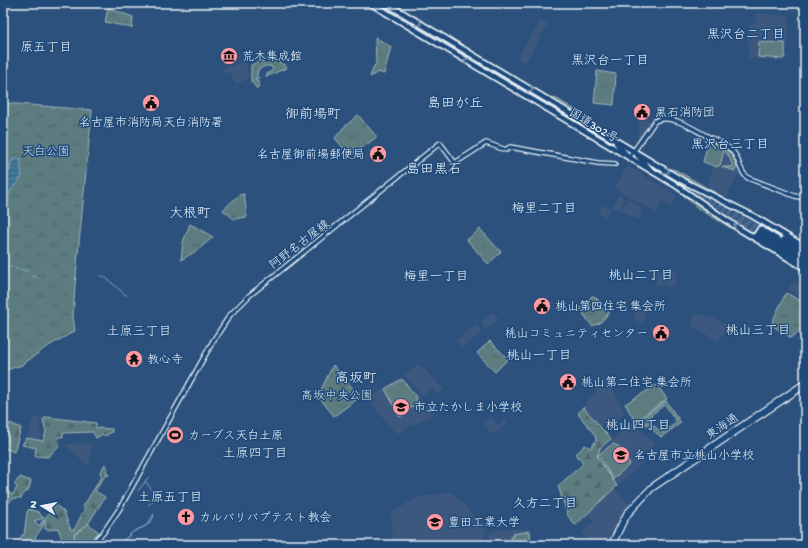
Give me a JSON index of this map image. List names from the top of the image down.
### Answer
{
  "streets": {
    "highway": ["国道302号"],
    "main road": ["阿野名古屋線", "東海通"]
  },
  "districts": [
    "黒沢台二丁目",
    "原五丁目",
    "黒沢台一丁目",
    "島田が丘",
    "御前場町",
    "黒沢台三丁目",
    "島田黒石",
    "梅里二丁目",
    "大根町",
    "桃山二丁目",
    "梅里一丁目",
    "桃山三丁目",
    "土原三丁目",
    "桃山一丁目",
    "高坂町",
    "桃山四丁目",
    "土原四丁目",
    "土原五丁目",
    "久方二丁目"
  ],
  "parks": ["天白公園", "高坂中央公園"],
  "places": {
    "museum": ["荒木集成館"],
    "public building": [
      "名古屋市消防局天白消防署",
      "黒石消防団",
      "名古屋御前場郵便局",
      "桃山第四住宅 集会所",
      "桃山コミュニティセンター",
      "桃山第二住宅 集会所"
    ],
    "temple": ["教心寺"],
    "school or university": ["市立たかしま小学校", "名古屋市立桃山小学校", "豊田工業大学"],
    "sports": ["カーブス天白土原"],
    "church": ["カルバリバプテスト教会"]
  },
  "north": "left"
}
